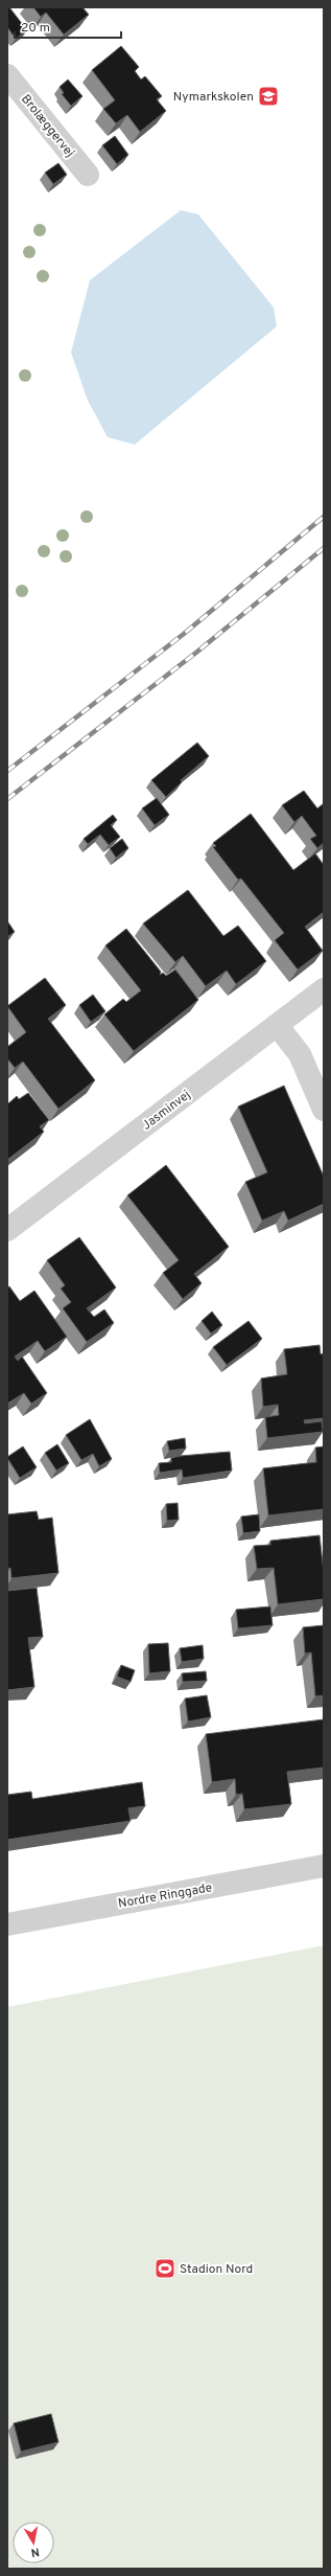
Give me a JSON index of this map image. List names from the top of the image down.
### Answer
{
  "streets": {
    "street": ["Brolæggervej", "Jasminvej", "Nordre Ringgade"]
  },
  "places": {
    "school or university": ["Nymarkskolen"],
    "sports": ["Stadion Nord"]
  },
  "scale_bar": "20 m",
  "north": "bottom"
}
